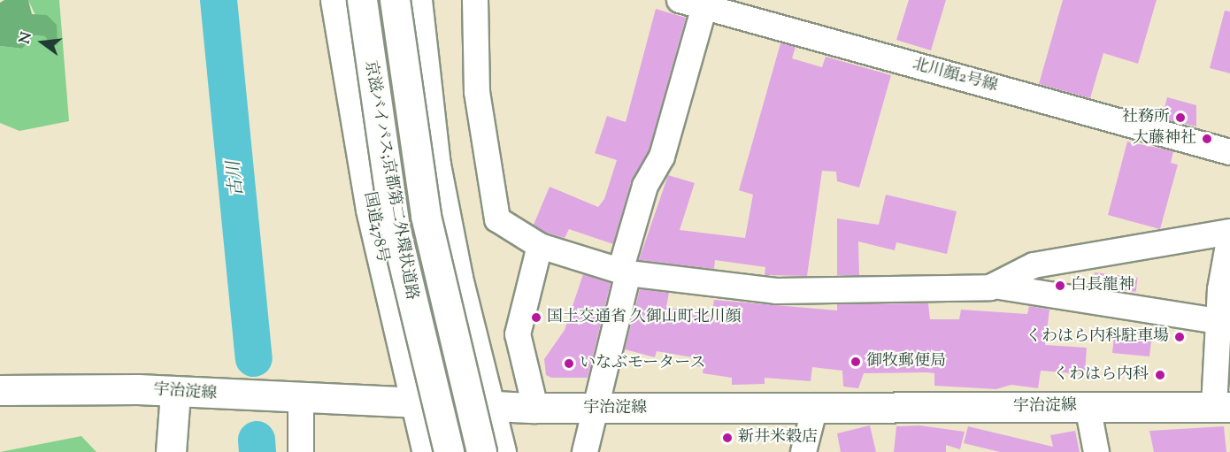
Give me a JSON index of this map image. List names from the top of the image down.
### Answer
{
  "streets": {
    "main road": ["京滋バイパス;京都第二外環状道路", "国道478号", "宇治淀線"],
    "street": ["北川顔2号線"]
  },
  "crossings": [
    ["国道478号", "宇治淀線"]
  ],
  "water": ["古川"],
  "places": [
    "社務所",
    "大藤神社",
    "白長龍神",
    "国土交通省 久御山町北川顔",
    "くわはら内科駐車場",
    "御牧郵便局",
    "いなぶモータース",
    "くわはら内科",
    "新井米穀店"
  ],
  "north": "left"
}
